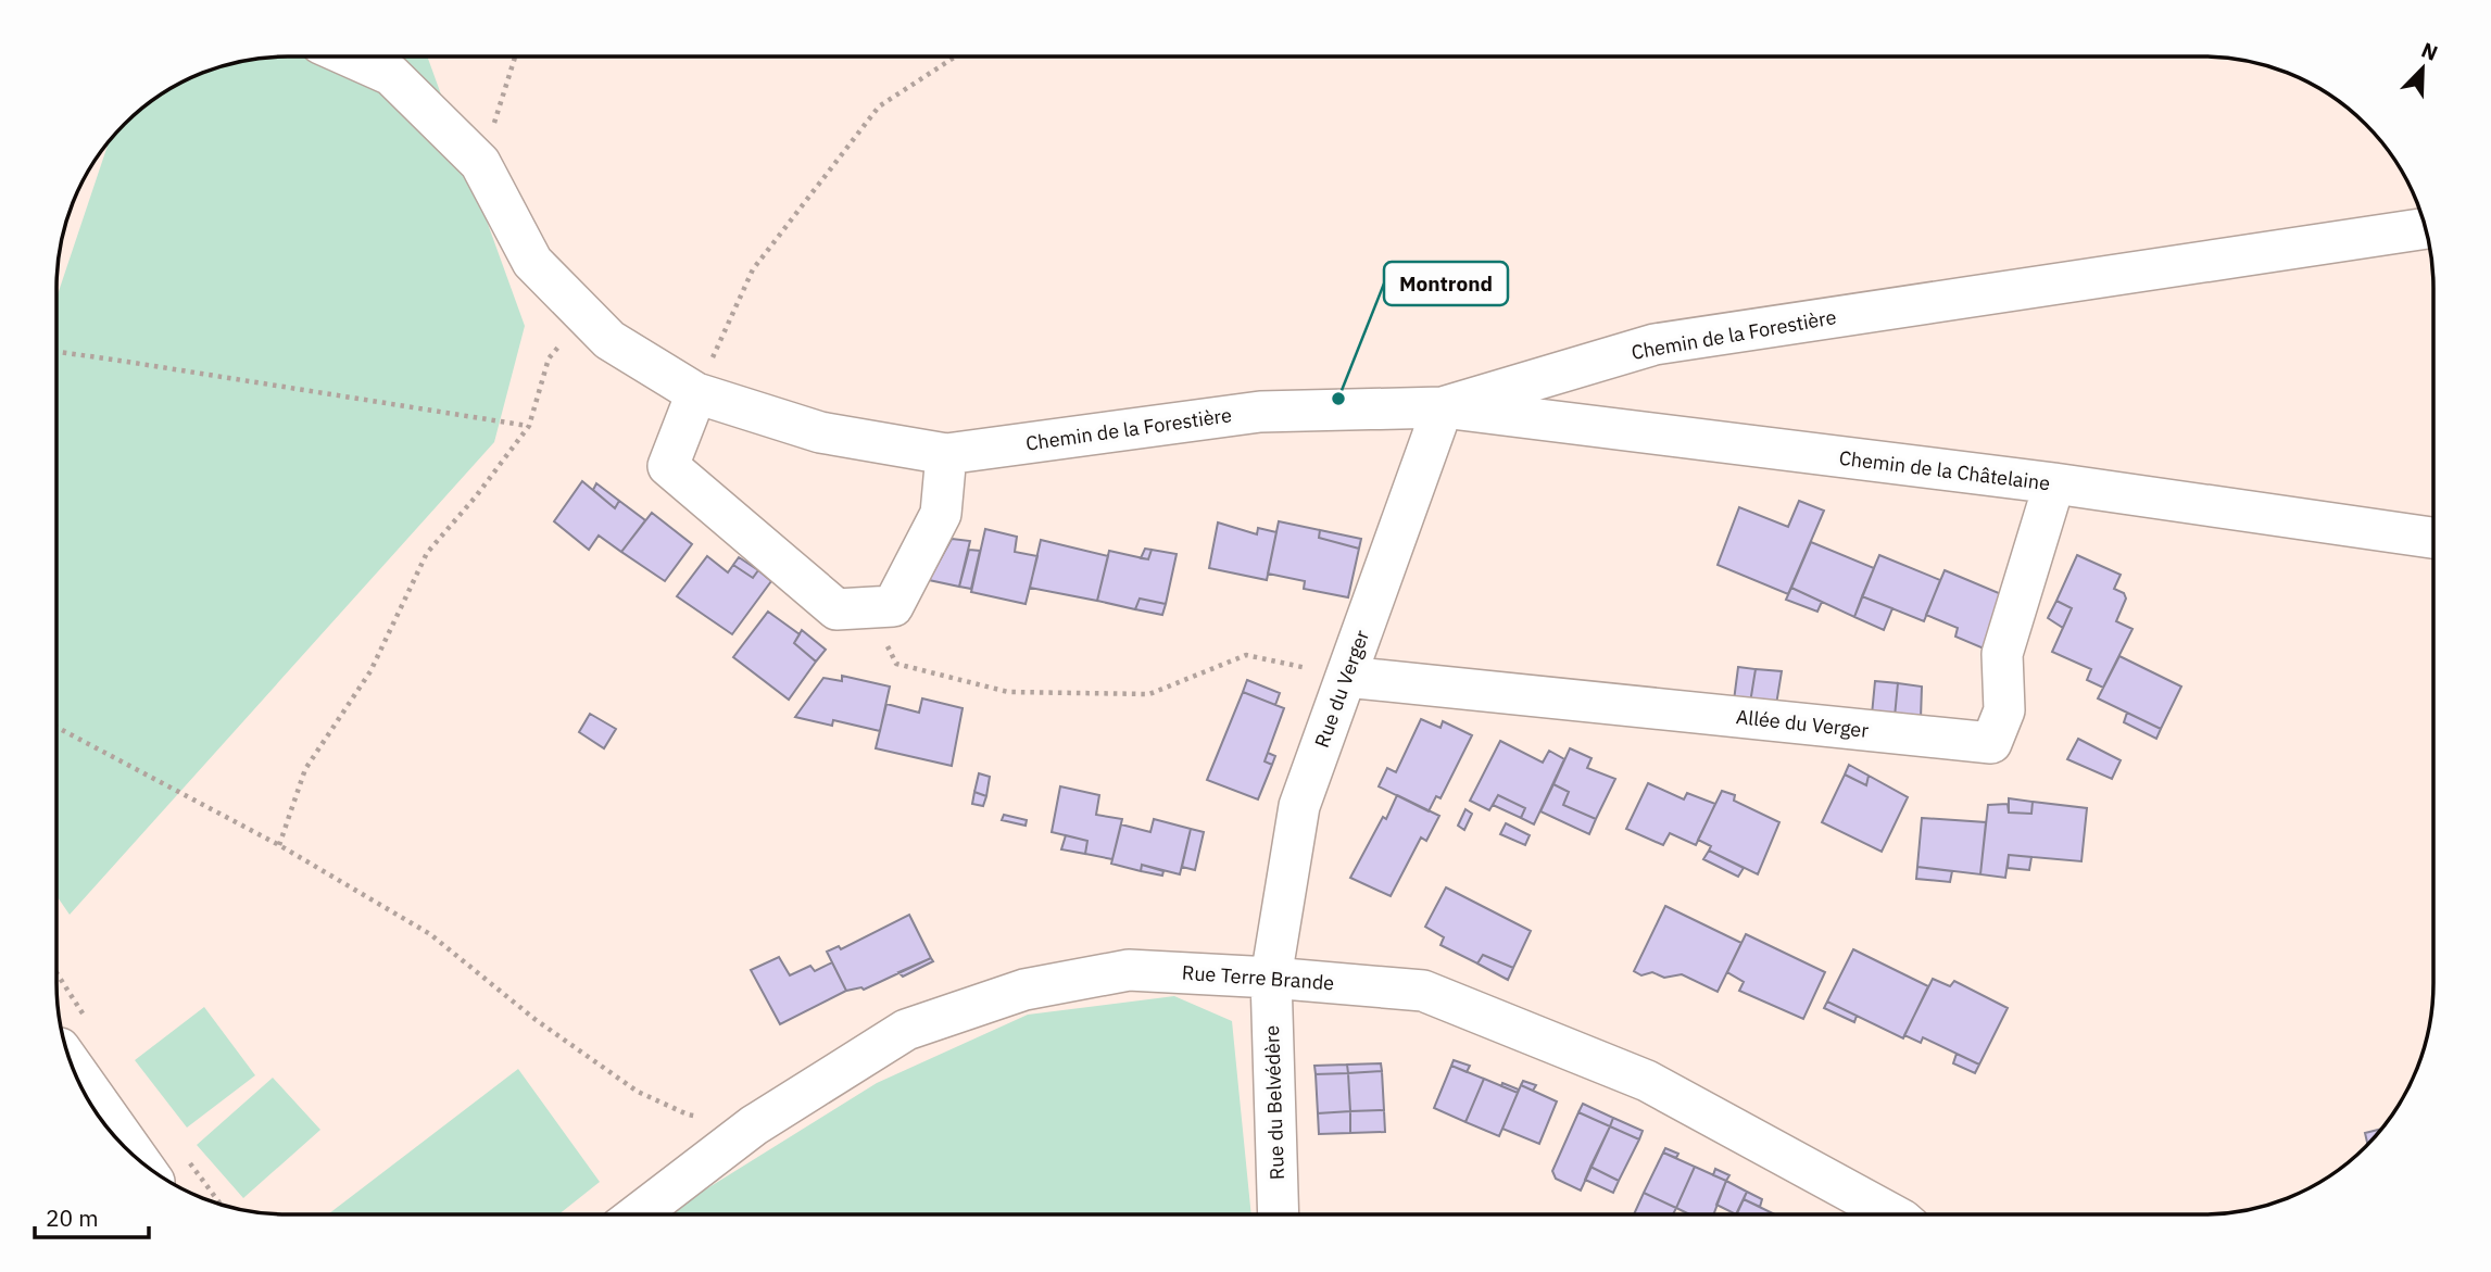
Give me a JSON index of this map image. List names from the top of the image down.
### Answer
{
  "streets": {
    "street": [
      "Chemin de la Forestière",
      "Chemin de la Châtelaine",
      "Rue du Verger",
      "Allée du Verger",
      "Rue Terre Brande",
      "Rue du Belvédère"
    ]
  },
  "crossings": [
    ["Chemin de la Forestière", "Chemin de la Châtelaine"],
    ["Chemin de la Forestière", "Rue du Verger"],
    ["Chemin de la Châtelaine", "Rue du Verger"],
    ["Chemin de la Châtelaine", "Allée du Verger"],
    ["Rue du Verger", "Allée du Verger"],
    ["Rue du Verger", "Rue Terre Brande"],
    ["Rue du Verger", "Rue du Belvédère"],
    ["Rue Terre Brande", "Rue du Belvédère"]
  ],
  "places": ["Montrond"],
  "scale_bar": "20 m",
  "north": "top right"
}
